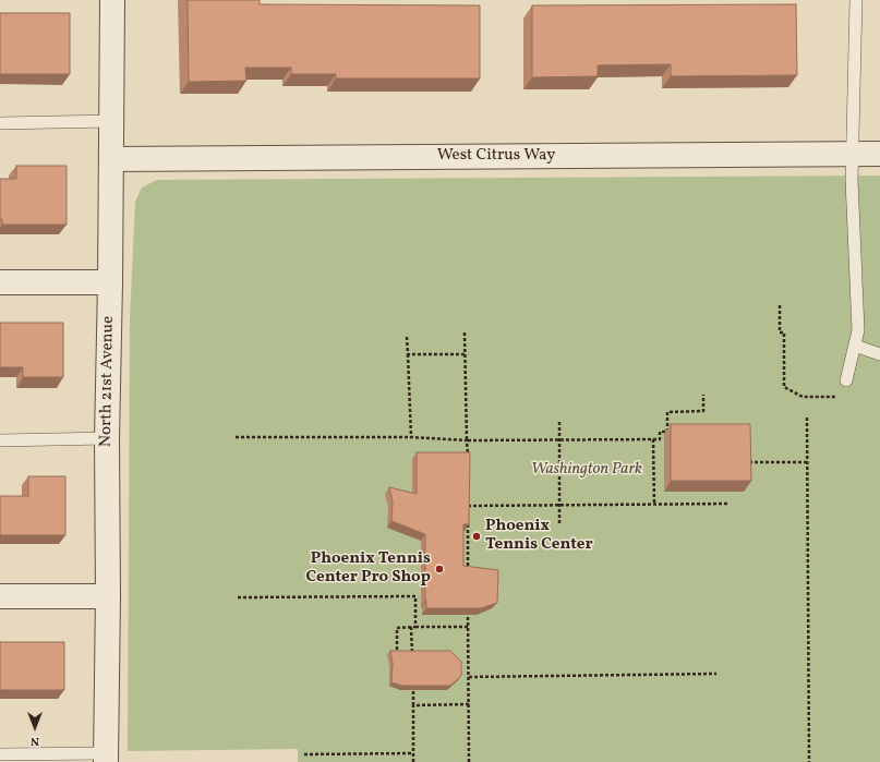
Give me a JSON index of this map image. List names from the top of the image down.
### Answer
{
  "streets": {
    "street": ["West Citrus Way", "North 21st Avenue"]
  },
  "crossings": [
    ["West Citrus Way", "North 21st Avenue"]
  ],
  "parks": ["Washington Park"],
  "places": ["Phoenix Tennis Center", "Phoenix Tennis Center Pro Shop"],
  "north": "bottom"
}
